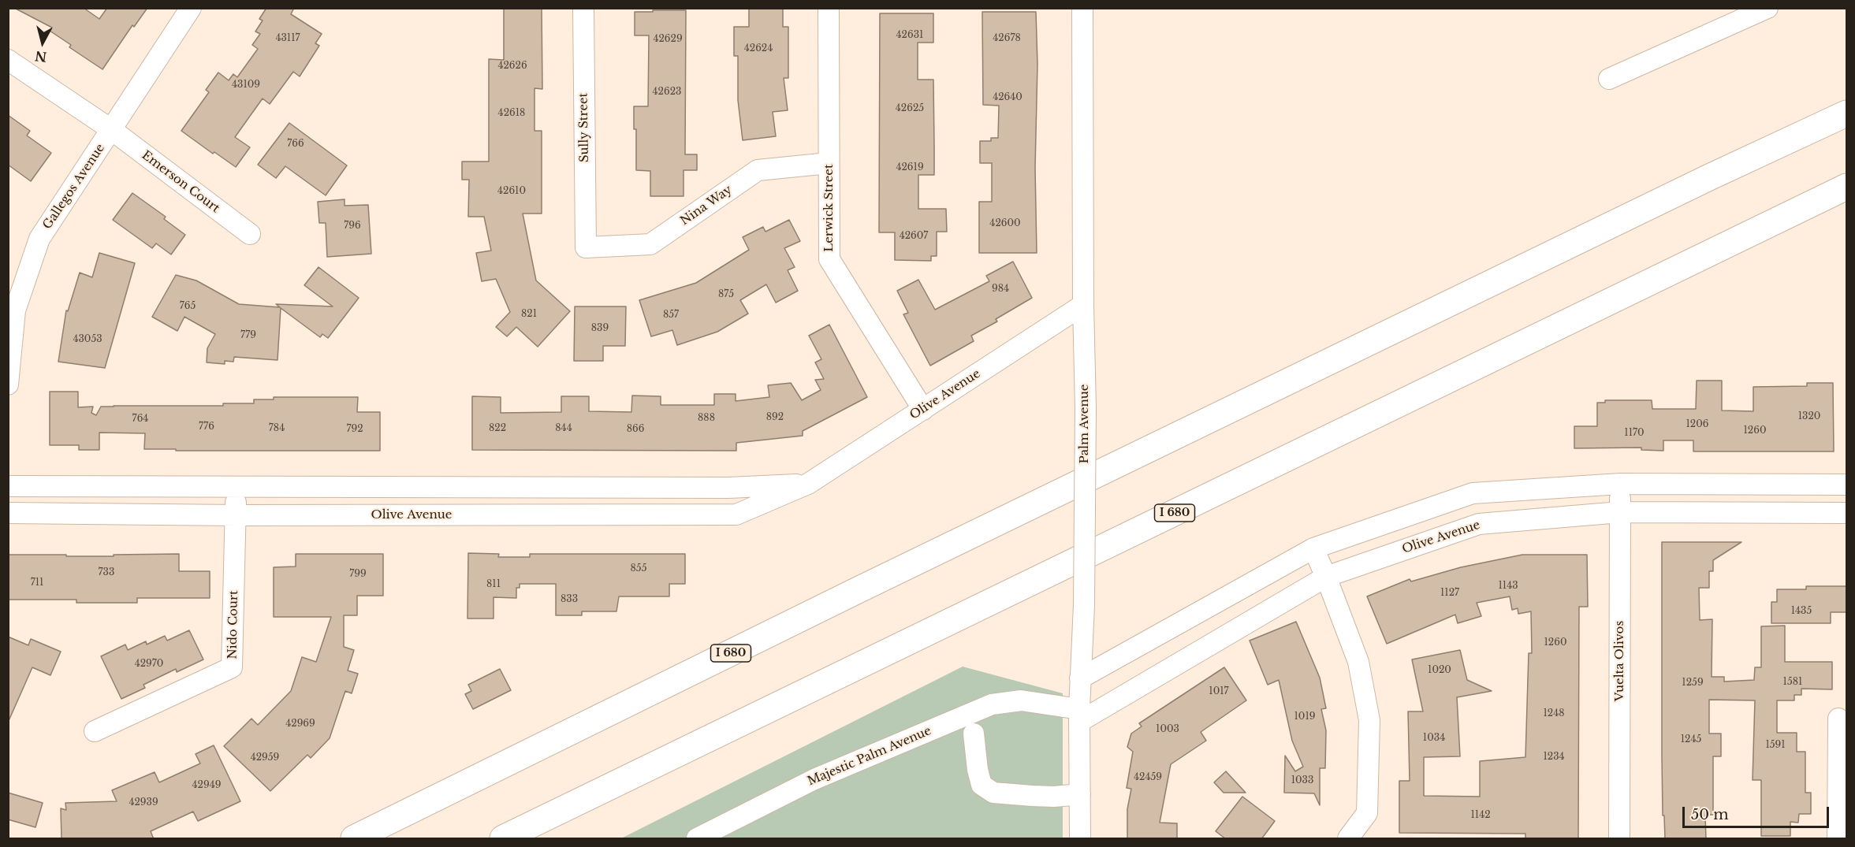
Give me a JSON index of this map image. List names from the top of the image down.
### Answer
{
  "streets": {
    "highway": ["I 680"],
    "street": [
      "Sully Street",
      "Emerson Court",
      "Gallegos Avenue",
      "Nina Way",
      "Lerwick Street",
      "Olive Avenue",
      "Palm Avenue",
      "Nido Court",
      "Vuelta Olivos",
      "Majestic Palm Avenue"
    ]
  },
  "crossings": [
    ["Sully Street", "Nina Way"],
    ["Emerson Court", "Gallegos Avenue"],
    ["Nina Way", "Lerwick Street"],
    ["Lerwick Street", "Olive Avenue"],
    ["Olive Avenue", "Palm Avenue"],
    ["Olive Avenue", "Nido Court"],
    ["Olive Avenue", "Vuelta Olivos"],
    ["Olive Avenue", "Majestic Palm Avenue"],
    ["Palm Avenue", "Majestic Palm Avenue"]
  ],
  "house_numbers": [
    "42631",
    "43117",
    "42678",
    "42629",
    "42624",
    "42626",
    "43109",
    "42623",
    "42640",
    "42625",
    "42618",
    "766",
    "42619",
    "42610",
    "42600",
    "796",
    "42607",
    "984",
    "875",
    "765",
    "821",
    "857",
    "839",
    "779",
    "43053",
    "1320",
    "892",
    "888",
    "764",
    "1206",
    "776",
    "784",
    "822",
    "844",
    "792",
    "866",
    "1260",
    "1170",
    "855",
    "733",
    "799",
    "711",
    "811",
    "1143",
    "1127",
    "833",
    "1435",
    "1260",
    "42970",
    "1020",
    "1581",
    "1259",
    "1017",
    "1248",
    "1019",
    "42969",
    "1003",
    "1034",
    "1245",
    "1591",
    "1234",
    "42959",
    "42459",
    "1033",
    "42949",
    "42939",
    "1142"
  ],
  "scale_bar": "50 m",
  "north": "bottom"
}
